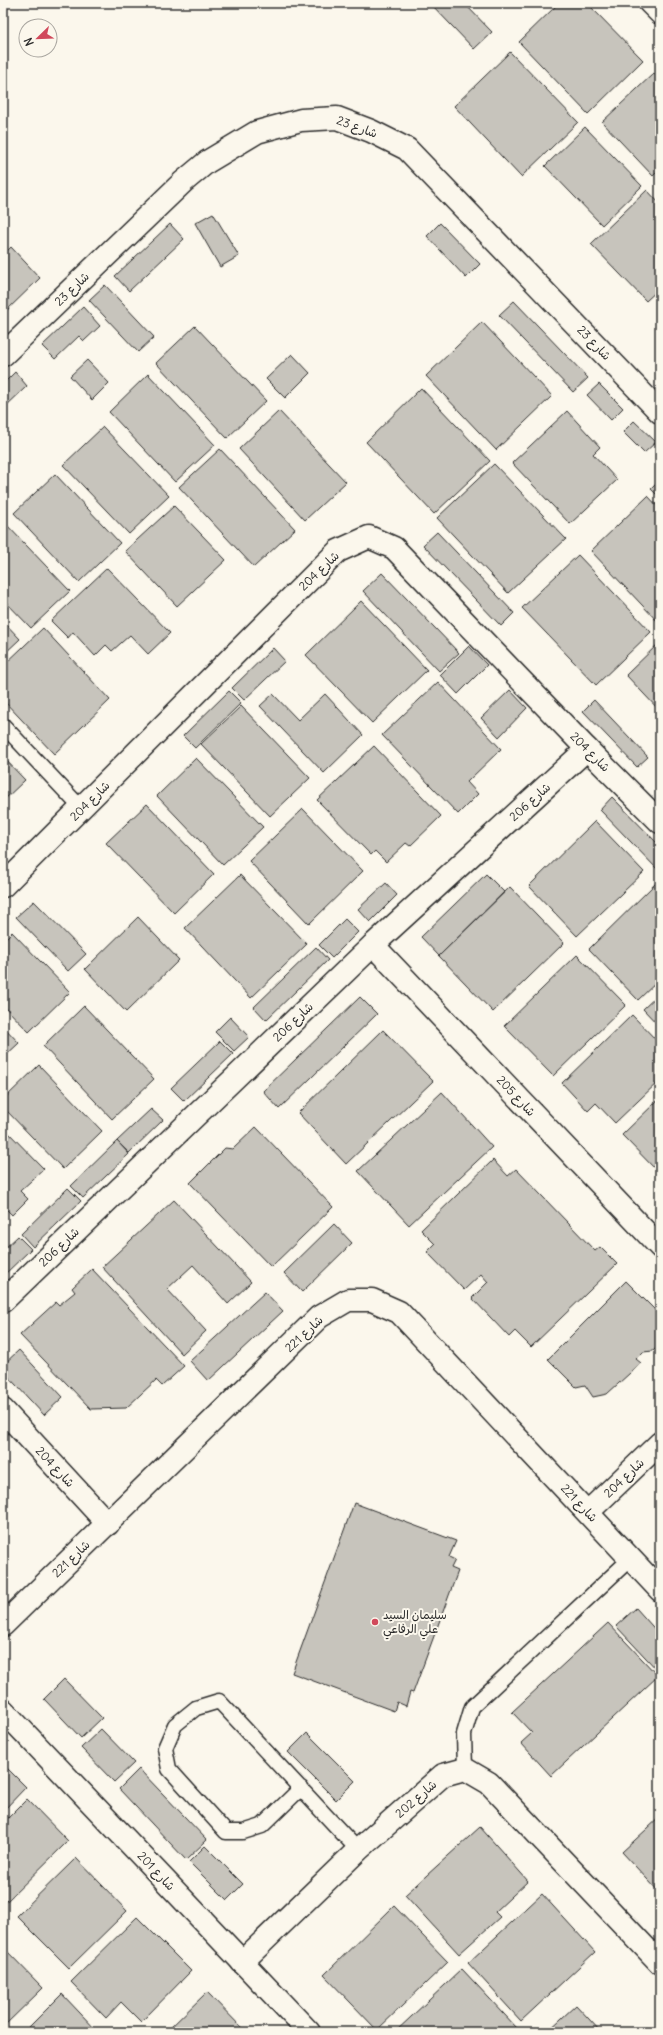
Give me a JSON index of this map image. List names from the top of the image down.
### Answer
{
  "streets": {
    "street": [
      "شارع 23",
      "شارع 204",
      "شارع 206",
      "شارع 205",
      "شارع 221",
      "شارع 202",
      "شارع 201"
    ]
  },
  "crossings": [
    ["شارع 204", "شارع 206"],
    ["شارع 204", "شارع 221"],
    ["شارع 206", "شارع 205"],
    ["شارع 202", "شارع 201"]
  ],
  "places": ["سليمان السيد علي الرفاعي"],
  "north": "bottom left"
}
